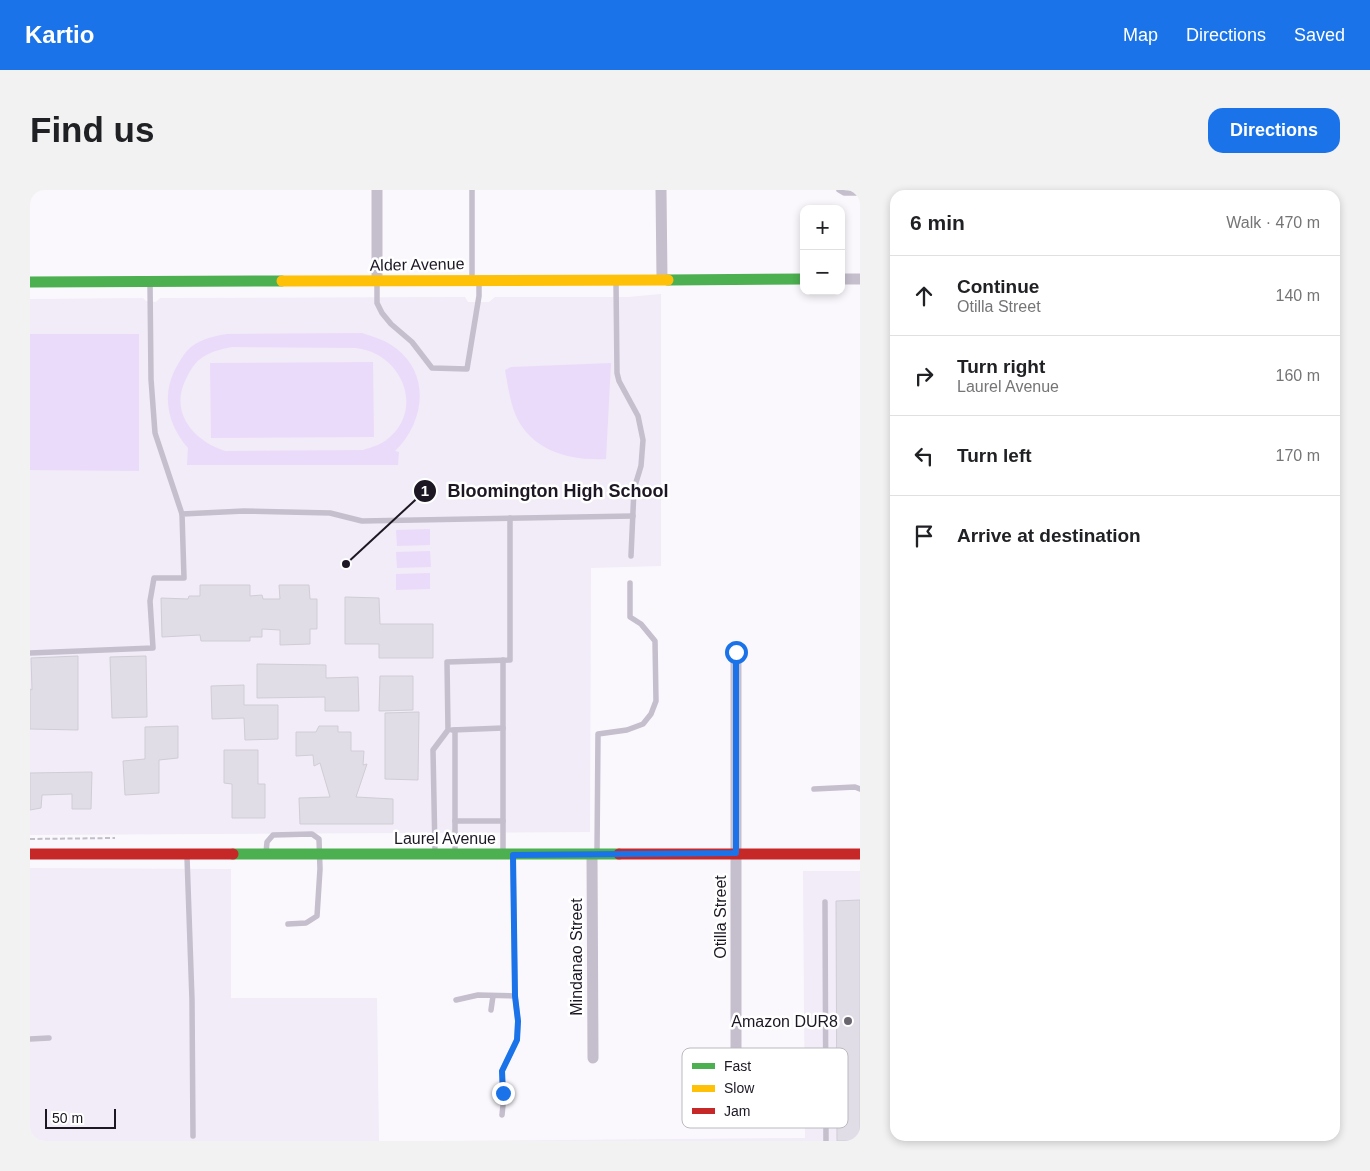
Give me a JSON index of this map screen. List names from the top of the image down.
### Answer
{
  "streets": {
    "street": [
      "Alder Avenue",
      "Laurel Avenue",
      "Otilla Street",
      "Mindanao Street"
    ]
  },
  "crossings": [
    ["Laurel Avenue", "Otilla Street"],
    ["Laurel Avenue", "Mindanao Street"]
  ],
  "places": ["Bloomington High School", "Amazon DUR8"],
  "legend": ["Fast", "Slow", "Jam"],
  "scale_bar": "50 m",
  "page": {
    "header": "Kartio",
    "nav": ["Map", "Directions", "Saved"],
    "buttons": "Directions",
    "title": "Find us",
    "heading": ["6 min", "Walk · 470 m"],
    "map_buttons": ["+", "−"],
    "list": [
      ["Continue", "Otilla Street", "140 m"],
      ["Turn right", "Laurel Avenue", "160 m"],
      ["Turn left", "170 m"],
      "Arrive at destination"
    ],
    "scale": "50 m"
  }
}
